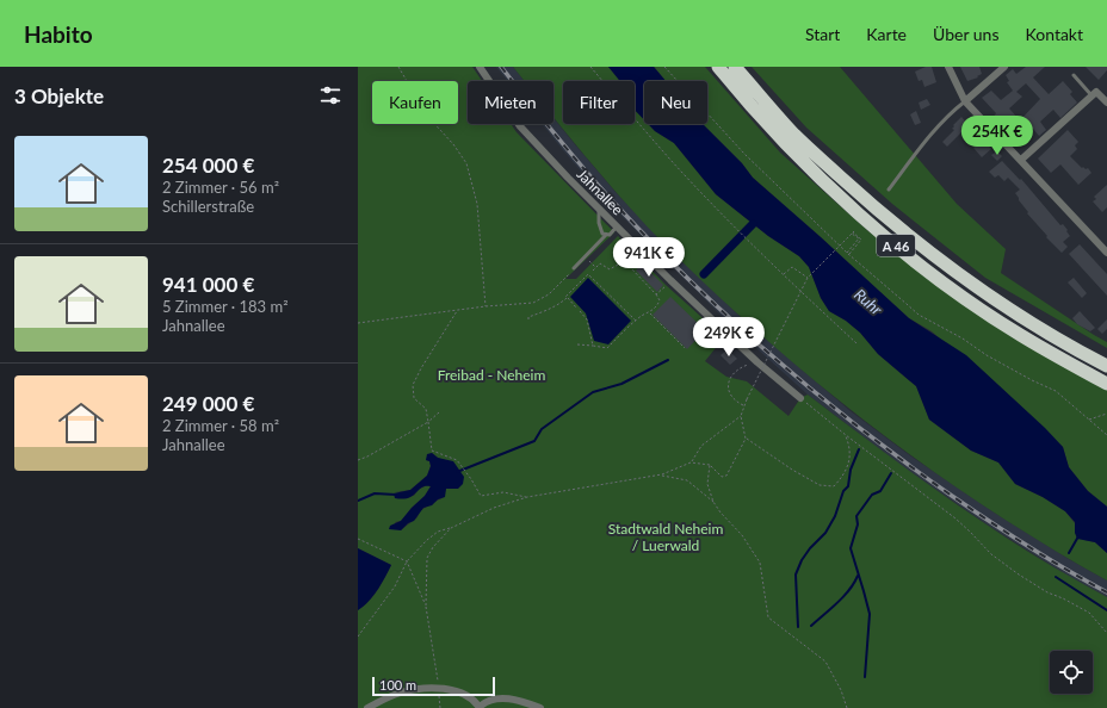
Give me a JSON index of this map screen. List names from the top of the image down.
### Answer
{
  "streets": {
    "highway": ["A 46"],
    "street": ["Jahnallee"]
  },
  "water": ["Ruhr"],
  "parks": ["Freibad - Neheim", "Stadtwald Neheim / Luerwald"],
  "scale_bar": "100 m",
  "page": {
    "header": "Habito",
    "nav": [
      "Start",
      "Karte",
      "Über uns",
      "Kontakt"
    ],
    "heading": "3 Objekte",
    "chip": [
      "Kaufen",
      "Mieten",
      "Filter",
      "Neu"
    ],
    "price": ["254K €", "941K €", "249K €"],
    "list": [
      {
        "name": "254 000 €",
        "note": "2 Zimmer · 56 m² · Schillerstraße"
      },
      {
        "name": "941 000 €",
        "note": "5 Zimmer · 183 m² · Jahnallee"
      },
      {
        "name": "249 000 €",
        "note": "2 Zimmer · 58 m² · Jahnallee"
      }
    ],
    "scale": "100 m"
  }
}
